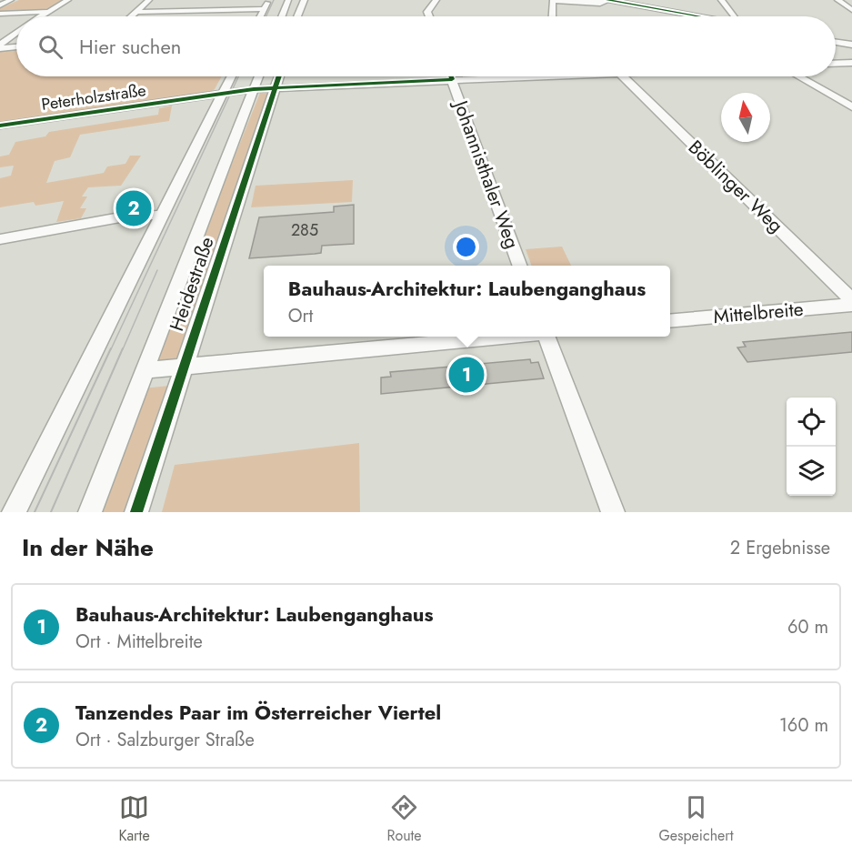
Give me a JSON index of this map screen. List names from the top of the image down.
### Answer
{
  "streets": {
    "street": [
      "Peterholzstraße",
      "Johannisthaler Weg",
      "Böblinger Weg",
      "Heidestraße",
      "Mittelbreite"
    ]
  },
  "crossings": [
    ["Peterholzstraße", "Johannisthaler Weg"],
    ["Peterholzstraße", "Heidestraße"]
  ],
  "house_numbers": ["285"],
  "north": "top",
  "page": {
    "search": "Hier suchen",
    "pins": ["2", "1"],
    "popup": ["Bauhaus-Architektur: Laubenganghaus", "Ort"],
    "heading": ["In der Nähe", "2 Ergebnisse"],
    "list": [
      {
        "mark": "1",
        "name": "Bauhaus-Architektur: Laubenganghaus",
        "note": "Ort · Mittelbreite",
        "value": "60 m"
      },
      {
        "mark": "2",
        "name": "Tanzendes Paar im Österreicher Viertel",
        "note": "Ort · Salzburger Straße",
        "value": "160 m"
      }
    ],
    "nav": ["Karte", "Route", "Gespeichert"]
  }
}
